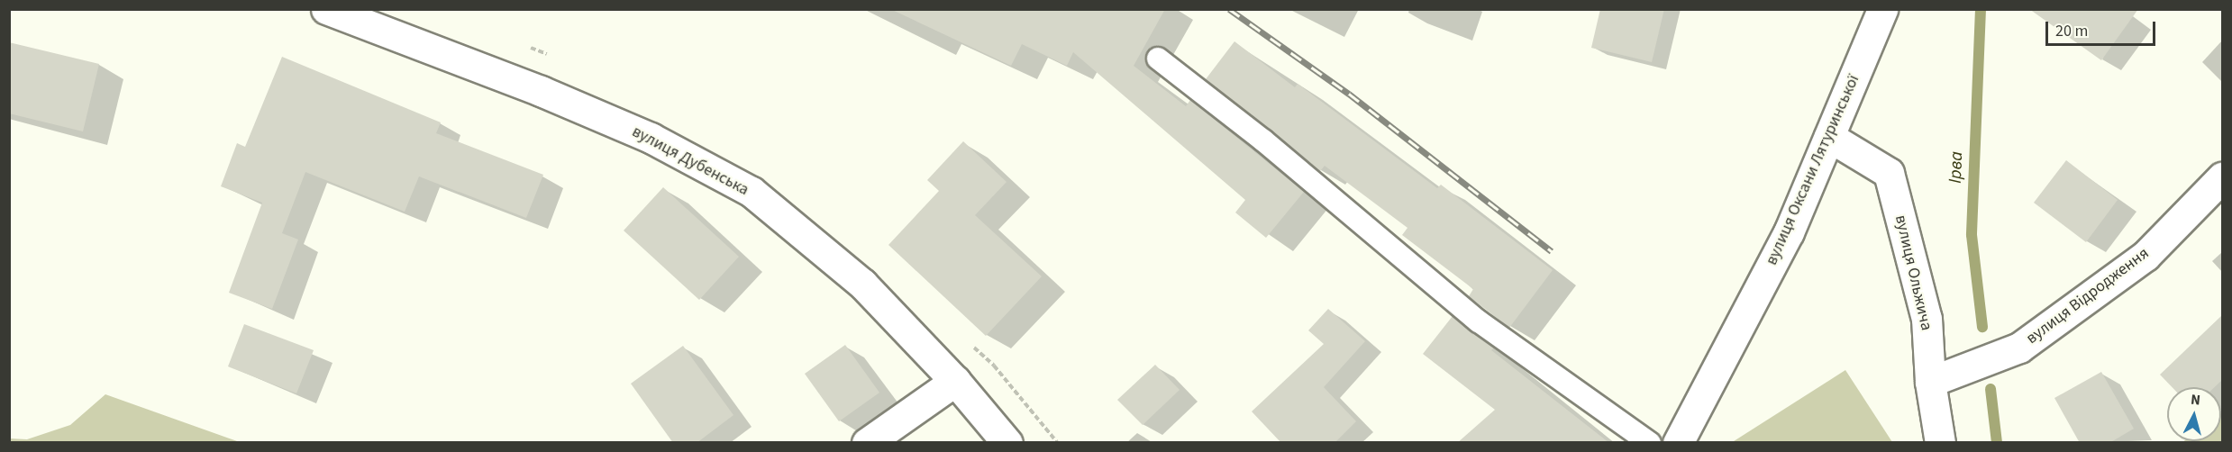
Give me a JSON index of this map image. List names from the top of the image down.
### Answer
{
  "streets": {
    "main road": [
      "вулиця Дубенська",
      "вулиця Оксани Лятуринської",
      "вулиця Ольжича",
      "вулиця Відродження"
    ]
  },
  "crossings": [
    ["вулиця Оксани Лятуринської", "вулиця Ольжича"],
    ["вулиця Ольжича", "вулиця Відродження"]
  ],
  "water": ["Ірва"],
  "scale_bar": "20 m",
  "north": "top"
}
